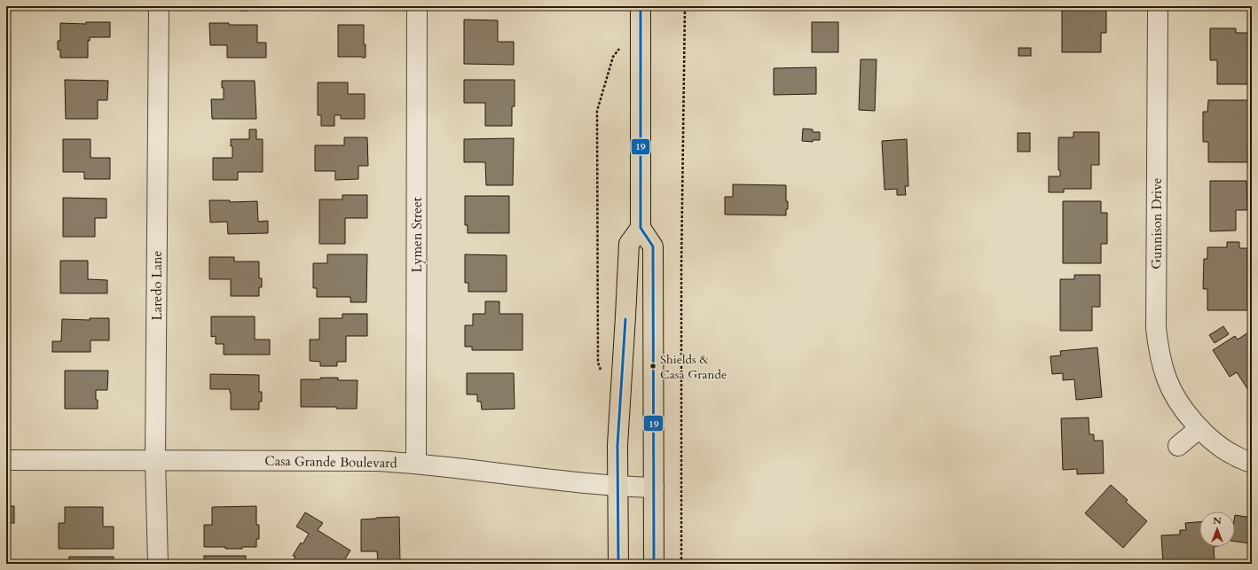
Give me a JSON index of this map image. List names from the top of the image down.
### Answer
{
  "streets": {
    "street": [
      "Gunnison Drive",
      "Lymen Street",
      "Laredo Lane",
      "Casa Grande Boulevard"
    ]
  },
  "crossings": [
    ["Lymen Street", "Casa Grande Boulevard"],
    ["Laredo Lane", "Casa Grande Boulevard"]
  ],
  "places": ["Shields & Casa Grande"],
  "lines": ["transit line 19"],
  "north": "top"
}
